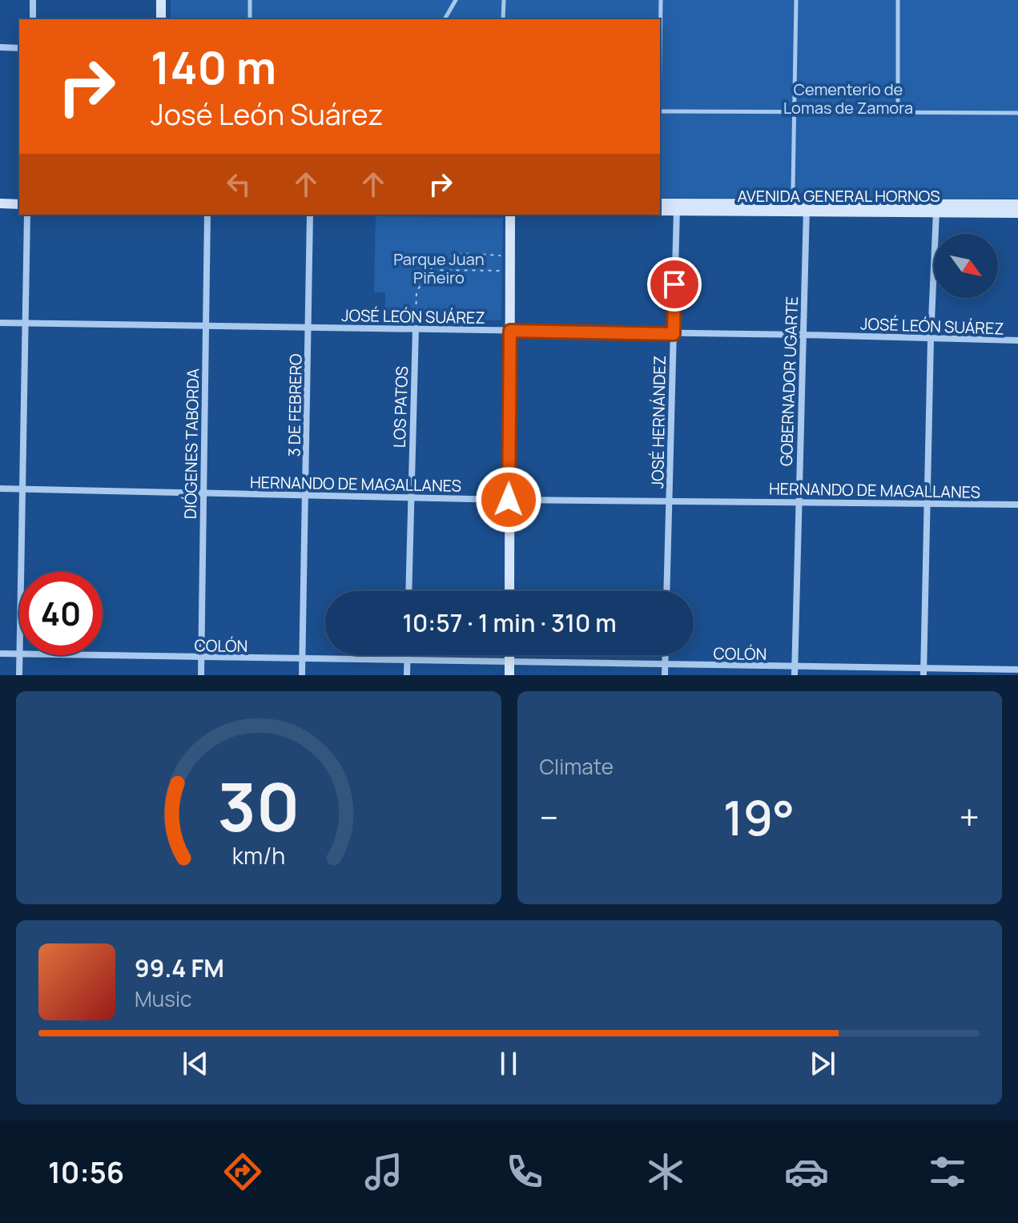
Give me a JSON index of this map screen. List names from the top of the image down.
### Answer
{
  "streets": {
    "main road": ["AVENIDA GENERAL HORNOS"],
    "street": [
      "JOSÉ LEÓN SUÁREZ",
      "GOBERNADOR UGARTE",
      "3 DE FEBRERO",
      "LOS PATOS",
      "JOSÉ HERNÁNDEZ",
      "DIÓGENES TABORDA",
      "HERNANDO DE MAGALLANES",
      "COLÓN"
    ]
  },
  "crossings": [
    ["AVENIDA GENERAL HORNOS", "GOBERNADOR UGARTE"],
    ["AVENIDA GENERAL HORNOS", "JOSÉ HERNÁNDEZ"],
    ["JOSÉ LEÓN SUÁREZ", "GOBERNADOR UGARTE"],
    ["JOSÉ LEÓN SUÁREZ", "3 DE FEBRERO"],
    ["JOSÉ LEÓN SUÁREZ", "LOS PATOS"],
    ["JOSÉ LEÓN SUÁREZ", "JOSÉ HERNÁNDEZ"],
    ["JOSÉ LEÓN SUÁREZ", "DIÓGENES TABORDA"],
    ["GOBERNADOR UGARTE", "HERNANDO DE MAGALLANES"],
    ["GOBERNADOR UGARTE", "COLÓN"],
    ["3 DE FEBRERO", "HERNANDO DE MAGALLANES"],
    ["3 DE FEBRERO", "COLÓN"],
    ["LOS PATOS", "HERNANDO DE MAGALLANES"],
    ["JOSÉ HERNÁNDEZ", "HERNANDO DE MAGALLANES"],
    ["DIÓGENES TABORDA", "HERNANDO DE MAGALLANES"],
    ["DIÓGENES TABORDA", "COLÓN"]
  ],
  "parks": ["Cementerio de Lomas de Zamora", "Parque Juan Piñeiro"],
  "north": "bottom right",
  "page": {
    "turn": ["140 m", "José León Suárez"],
    "limit": "40",
    "trip": "10:57 · 1 min · 310 m",
    "tile": "Climate",
    "heat": ["−", "19°", "+"],
    "song": ["99.4 FM", "Music"],
    "tabs": "10:56",
    "gauge": ["30", "km/h"]
  }
}
